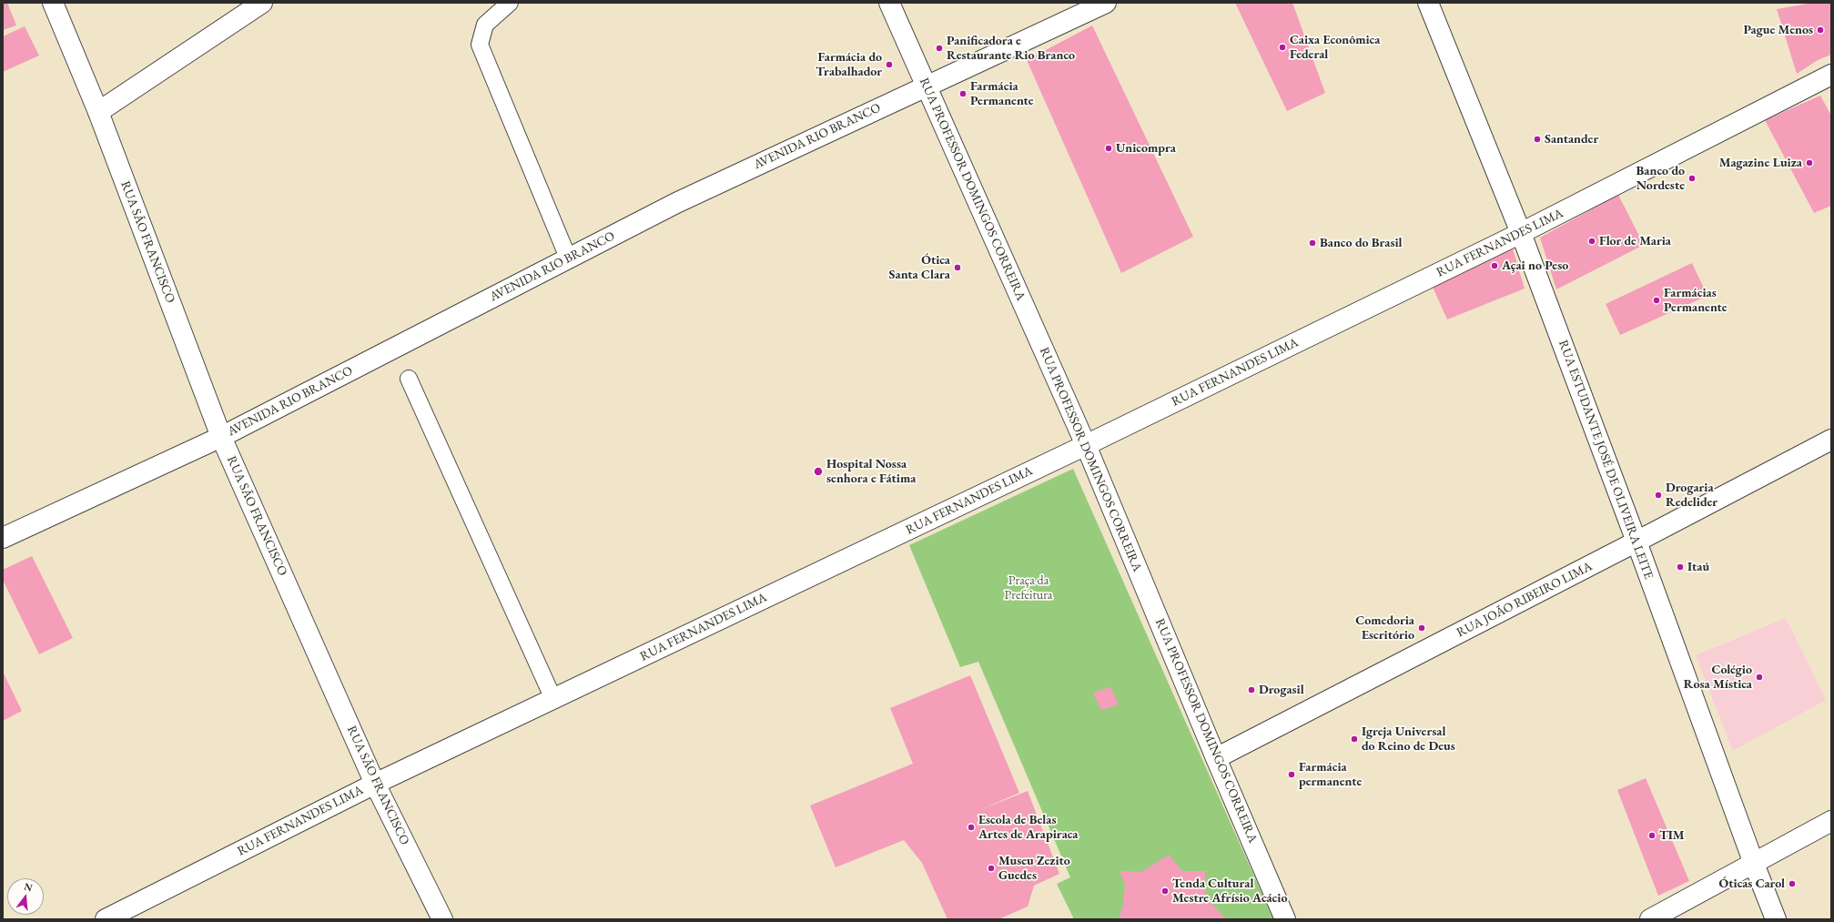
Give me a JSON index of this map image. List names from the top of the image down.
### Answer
{
  "streets": {
    "street": [
      "AVENIDA RIO BRANCO",
      "RUA PROFESSOR DOMINGOS CORREIRA",
      "RUA SÃO FRANCISCO",
      "RUA FERNANDES LIMA",
      "RUA ESTUDANTE JOSÉ DE OLIVEIRA LEITE",
      "RUA JOÃO RIBEIRO LIMA"
    ]
  },
  "crossings": [
    ["AVENIDA RIO BRANCO", "RUA PROFESSOR DOMINGOS CORREIRA"],
    ["AVENIDA RIO BRANCO", "RUA SÃO FRANCISCO"],
    ["RUA PROFESSOR DOMINGOS CORREIRA", "RUA FERNANDES LIMA"],
    ["RUA PROFESSOR DOMINGOS CORREIRA", "RUA JOÃO RIBEIRO LIMA"],
    ["RUA SÃO FRANCISCO", "RUA FERNANDES LIMA"],
    ["RUA FERNANDES LIMA", "RUA ESTUDANTE JOSÉ DE OLIVEIRA LEITE"],
    ["RUA ESTUDANTE JOSÉ DE OLIVEIRA LEITE", "RUA JOÃO RIBEIRO LIMA"]
  ],
  "parks": ["Praça da Prefeitura"],
  "places": [
    "Pague Menos",
    "Caixa Econômica Federal",
    "Panificadora e Restaurante Rio Branco",
    "Farmácia do Trabalhador",
    "Farmácia Permanente",
    "Santander",
    "Unicompra",
    "Magazine Luiza",
    "Banco do Nordeste",
    "Flor de Maria",
    "Banco do Brasil",
    "Açai no Peso",
    "Ótica Santa Clara",
    "Farmácias Permanente",
    "Hospital Nossa senhora e Fátima",
    "Drogaria Redelider",
    "Itaú",
    "Comedoria Escritório",
    "Colégio Rosa Mística",
    "Drogasil",
    "Igreja Universal do Reino de Deus",
    "Farmácia permanente",
    "Escola de Belas Artes de Arapiraca",
    "TIM",
    "Museu Zezito Guedes",
    "Óticas Carol",
    "Tenda Cultural Mestre Afrísio Acácio"
  ],
  "north": "top"
}
